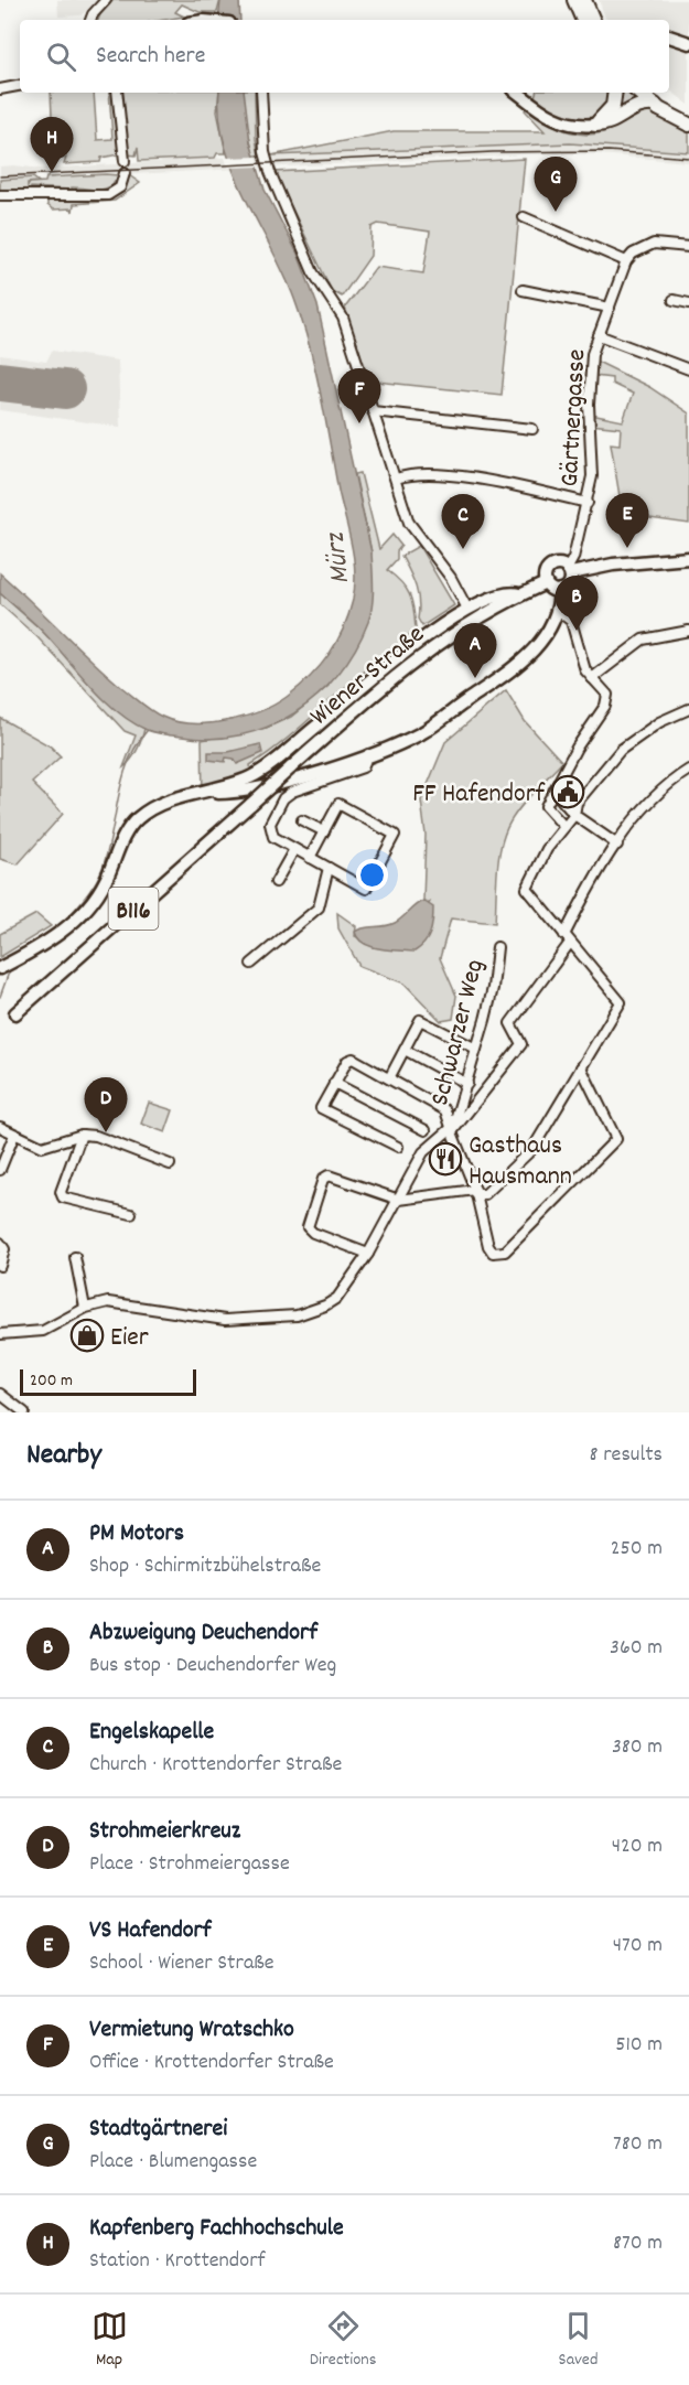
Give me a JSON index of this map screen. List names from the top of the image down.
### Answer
{
  "streets": {
    "main road": ["Wiener Straße", "B116"],
    "street": ["Gärtnergasse", "Schwarzer Weg"]
  },
  "crossings": [
    ["Gärtnergasse", "Wiener Straße"],
    ["Gärtnergasse", "B116"],
    ["Wiener Straße", "B116"]
  ],
  "water": ["Mürz"],
  "places": {
    "public building": ["FF Hafendorf"],
    "restaurant": ["Gasthaus Hausmann"],
    "shop": ["Eier"]
  },
  "scale_bar": "200 m",
  "page": {
    "search": "Search here",
    "pins": [
      "H",
      "G",
      "F",
      "E",
      "C",
      "B",
      "A",
      "D"
    ],
    "scale": "200 m",
    "heading": ["Nearby", "8 results"],
    "list": [
      {
        "mark": "A",
        "name": "PM Motors",
        "note": "Shop · Schirmitzbühelstraße",
        "value": "250 m"
      },
      {
        "mark": "B",
        "name": "Abzweigung Deuchendorf",
        "note": "Bus stop · Deuchendorfer Weg",
        "value": "360 m"
      },
      {
        "mark": "C",
        "name": "Engelskapelle",
        "note": "Church · Krottendorfer Straße",
        "value": "380 m"
      },
      {
        "mark": "D",
        "name": "Strohmeierkreuz",
        "note": "Place · Strohmeiergasse",
        "value": "420 m"
      },
      {
        "mark": "E",
        "name": "VS Hafendorf",
        "note": "School · Wiener Straße",
        "value": "470 m"
      },
      {
        "mark": "F",
        "name": "Vermietung Wratschko",
        "note": "Office · Krottendorfer Straße",
        "value": "510 m"
      },
      {
        "mark": "G",
        "name": "Stadtgärtnerei",
        "note": "Place · Blumengasse",
        "value": "780 m"
      },
      {
        "mark": "H",
        "name": "Kapfenberg Fachhochschule",
        "note": "Station · Krottendorf",
        "value": "870 m"
      }
    ],
    "nav": ["Map", "Directions", "Saved"]
  }
}
